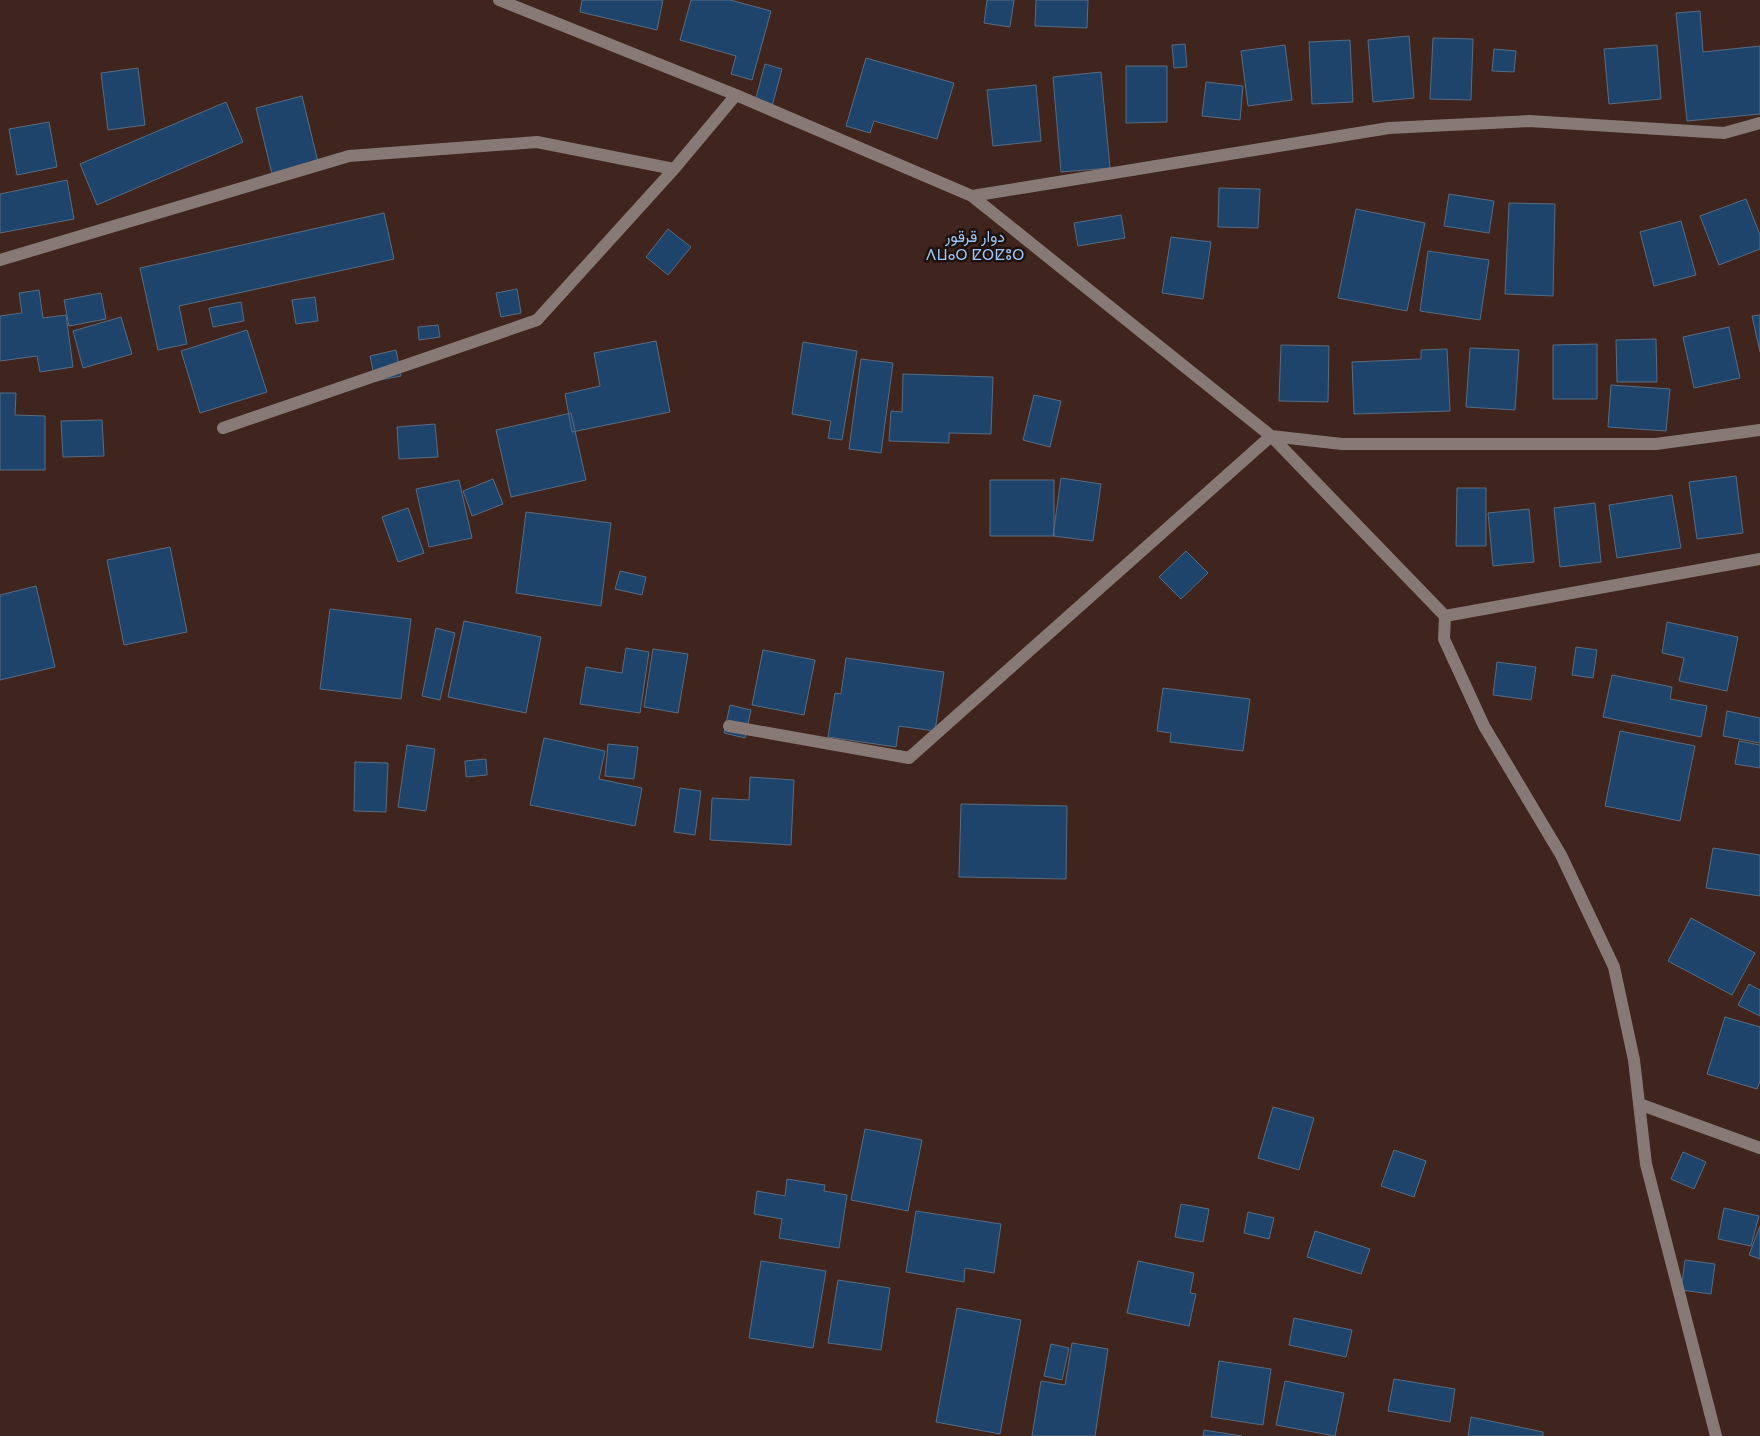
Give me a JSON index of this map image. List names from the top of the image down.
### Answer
{
  "districts": ["دوار قرقور ⴷⵡⴰⵔ ⵇⵔⵇⵓⵔ"]
}
